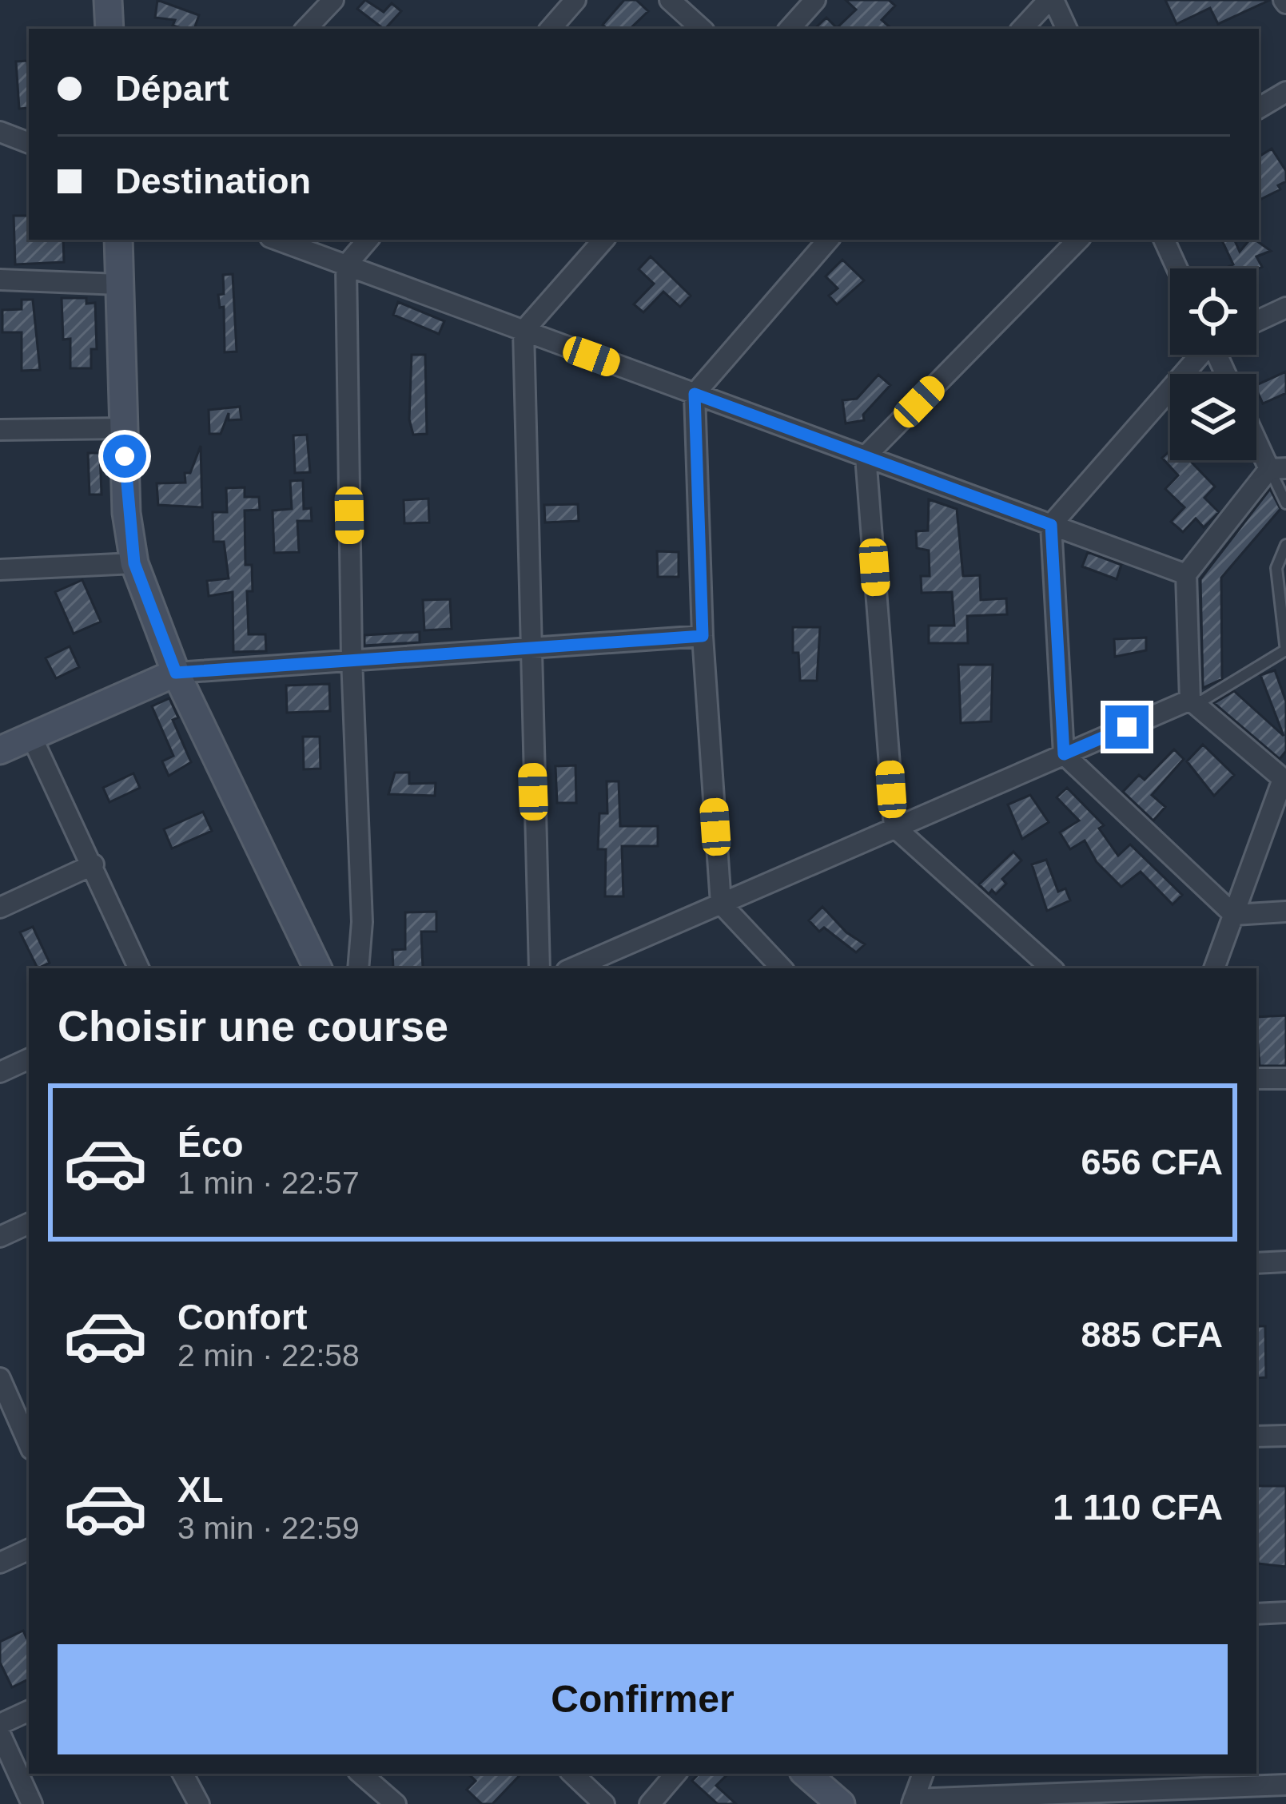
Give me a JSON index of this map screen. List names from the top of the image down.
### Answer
{
  "page": {
    "banner": ["Départ", "Destination"],
    "heading": "Choisir une course",
    "list": [
      {
        "name": "Éco",
        "note": "1 min · 22:57",
        "value": "656 CFA"
      },
      {
        "name": "Confort",
        "note": "2 min · 22:58",
        "value": "885 CFA"
      },
      {
        "name": "XL",
        "note": "3 min · 22:59",
        "value": "1 110 CFA"
      }
    ],
    "buttons": "Confirmer"
  }
}
